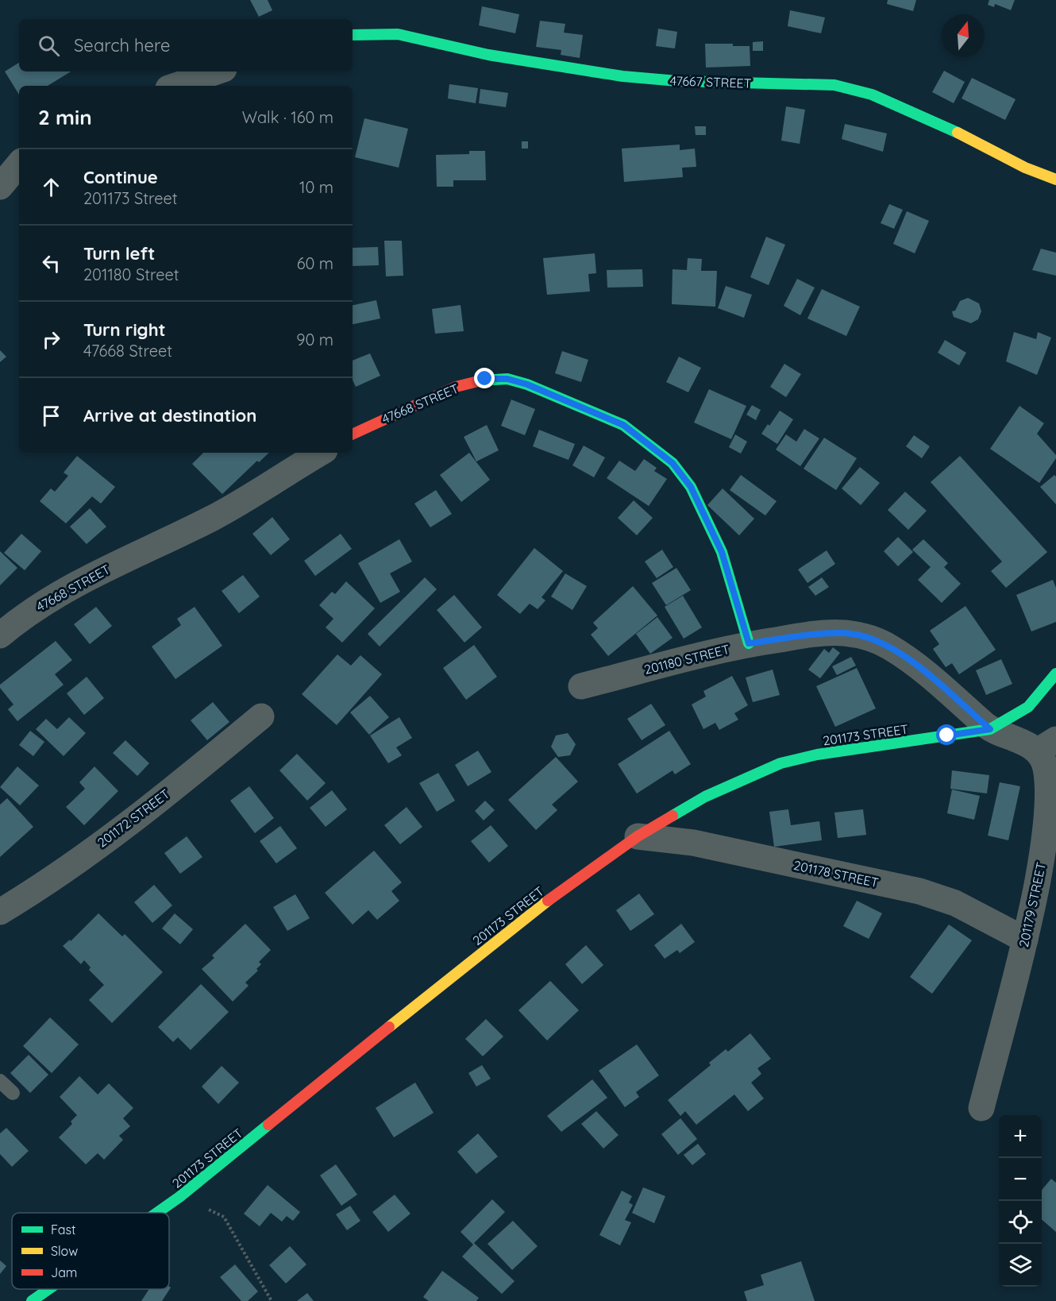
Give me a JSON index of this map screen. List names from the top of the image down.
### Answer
{
  "streets": {
    "street": [
      "47667 STREET",
      "47668 STREET",
      "201180 STREET",
      "201173 STREET",
      "201172 STREET",
      "201178 STREET",
      "201179 STREET"
    ]
  },
  "crossings": [
    ["47668 STREET", "201180 STREET"],
    ["201180 STREET", "201173 STREET"],
    ["201180 STREET", "201179 STREET"],
    ["201173 STREET", "201178 STREET"],
    ["201173 STREET", "201179 STREET"],
    ["201178 STREET", "201179 STREET"]
  ],
  "legend": ["Fast", "Slow", "Jam"],
  "north": "top",
  "page": {
    "search": "Search here",
    "heading": ["2 min", "Walk · 160 m"],
    "list": [
      ["Continue", "201173 Street", "10 m"],
      ["Turn left", "201180 Street", "60 m"],
      ["Turn right", "47668 Street", "90 m"],
      "Arrive at destination"
    ],
    "map_buttons": ["+", "−"]
  }
}
